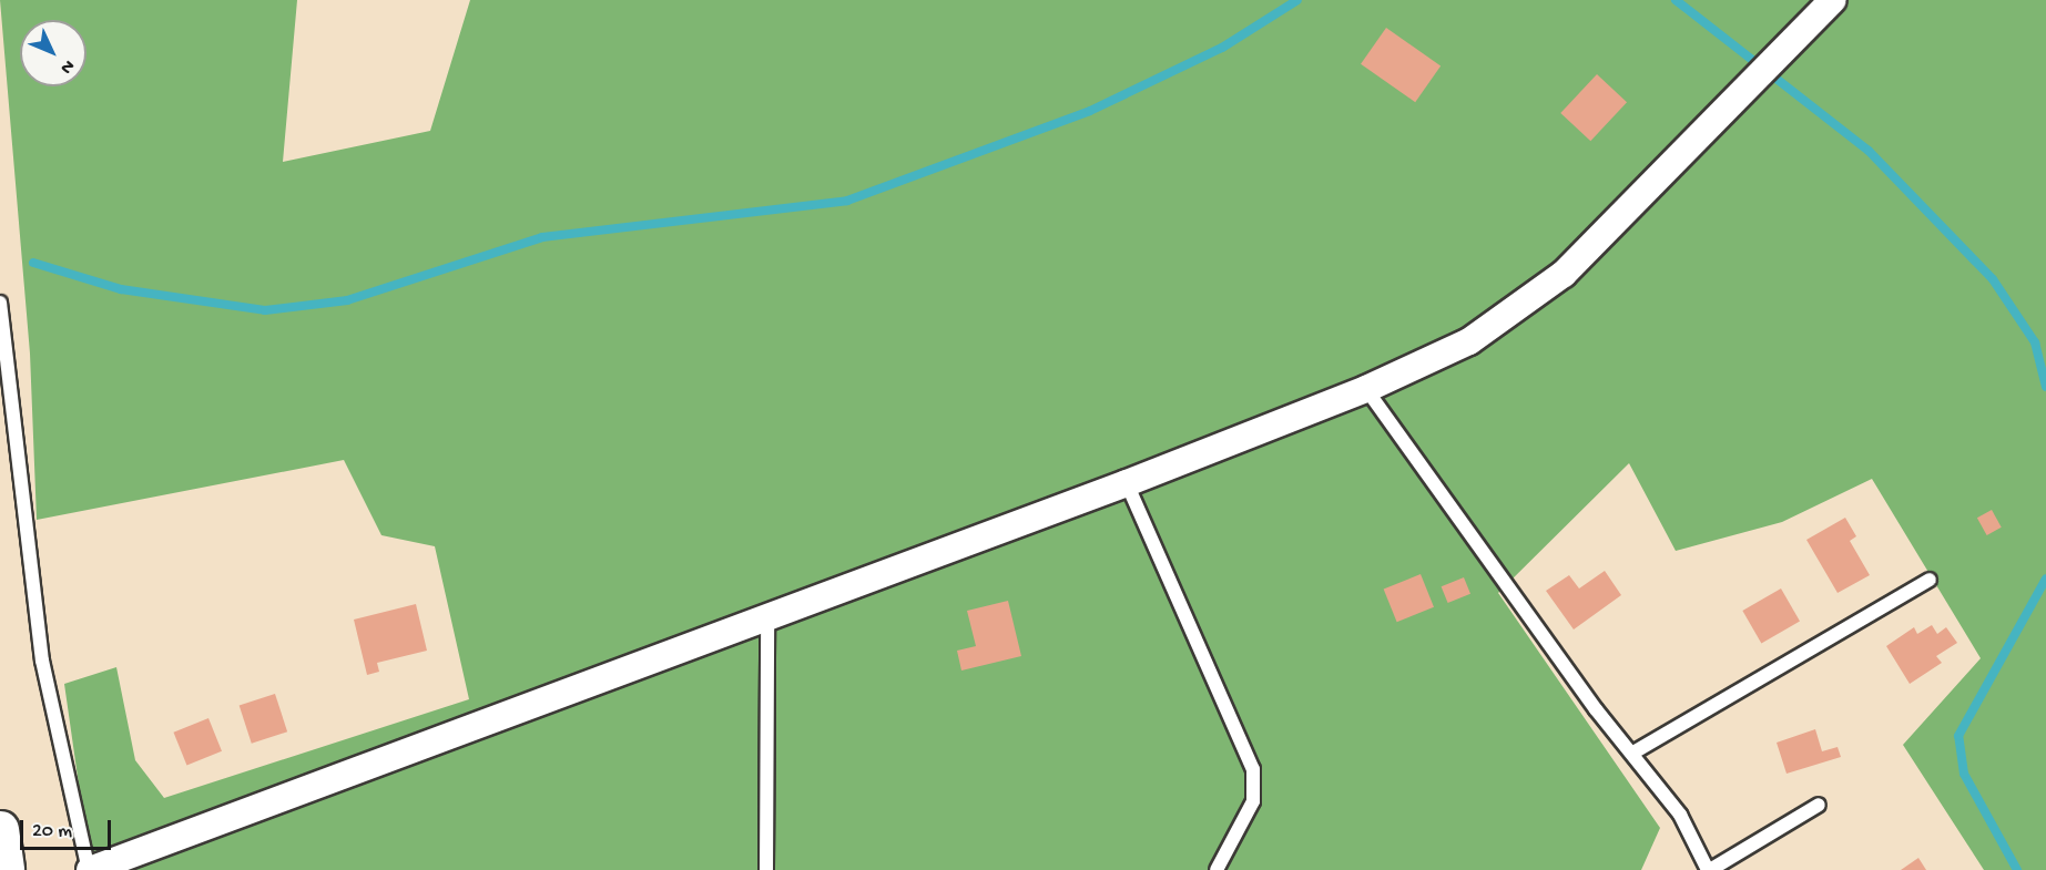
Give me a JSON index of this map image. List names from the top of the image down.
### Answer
{
  "scale_bar": "20 m",
  "north": "bottom right"
}
